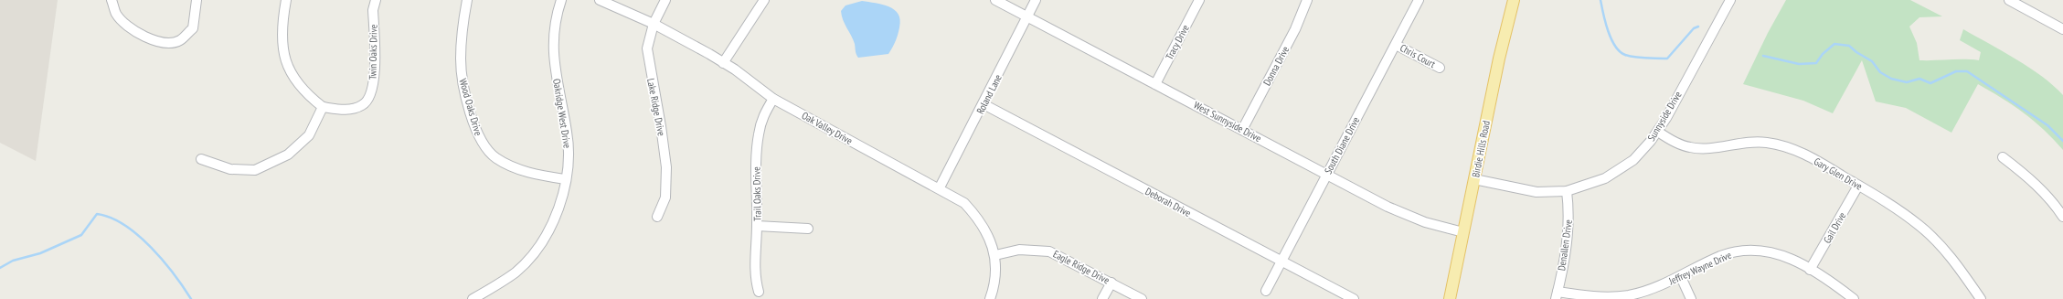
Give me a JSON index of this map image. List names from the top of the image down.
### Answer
{
  "streets": {
    "main road": ["Birdie Hills Road"],
    "street": [
      "Tracy Drive",
      "Twin Oaks Drive",
      "Chris Court",
      "Donna Drive",
      "Roland Lane",
      "Wood Oaks Drive",
      "Lake Ridge Drive",
      "Oakridge West Drive",
      "Sunnyside Drive",
      "West Sunnyside Drive",
      "Oak Valley Drive",
      "South Diane Drive",
      "Gary Glen Drive",
      "Trail Oaks Drive",
      "Deborah Drive",
      "Gail Drive",
      "Denallen Drive",
      "Eagle Ridge Drive",
      "Jeffrey Wayne Drive"
    ]
  },
  "crossings": [
    ["Tracy Drive", "West Sunnyside Drive"],
    ["Chris Court", "South Diane Drive"],
    ["Donna Drive", "West Sunnyside Drive"],
    ["Roland Lane", "West Sunnyside Drive"],
    ["Roland Lane", "Oak Valley Drive"],
    ["Roland Lane", "Deborah Drive"],
    ["Wood Oaks Drive", "Oakridge West Drive"],
    ["Lake Ridge Drive", "Oak Valley Drive"],
    ["Sunnyside Drive", "Birdie Hills Road"],
    ["Sunnyside Drive", "Gary Glen Drive"],
    ["Sunnyside Drive", "Denallen Drive"],
    ["West Sunnyside Drive", "South Diane Drive"],
    ["West Sunnyside Drive", "Birdie Hills Road"],
    ["Oak Valley Drive", "Trail Oaks Drive"],
    ["Oak Valley Drive", "Eagle Ridge Drive"],
    ["South Diane Drive", "Deborah Drive"],
    ["Gary Glen Drive", "Gail Drive"],
    ["Gail Drive", "Jeffrey Wayne Drive"],
    ["Denallen Drive", "Jeffrey Wayne Drive"]
  ]
}
